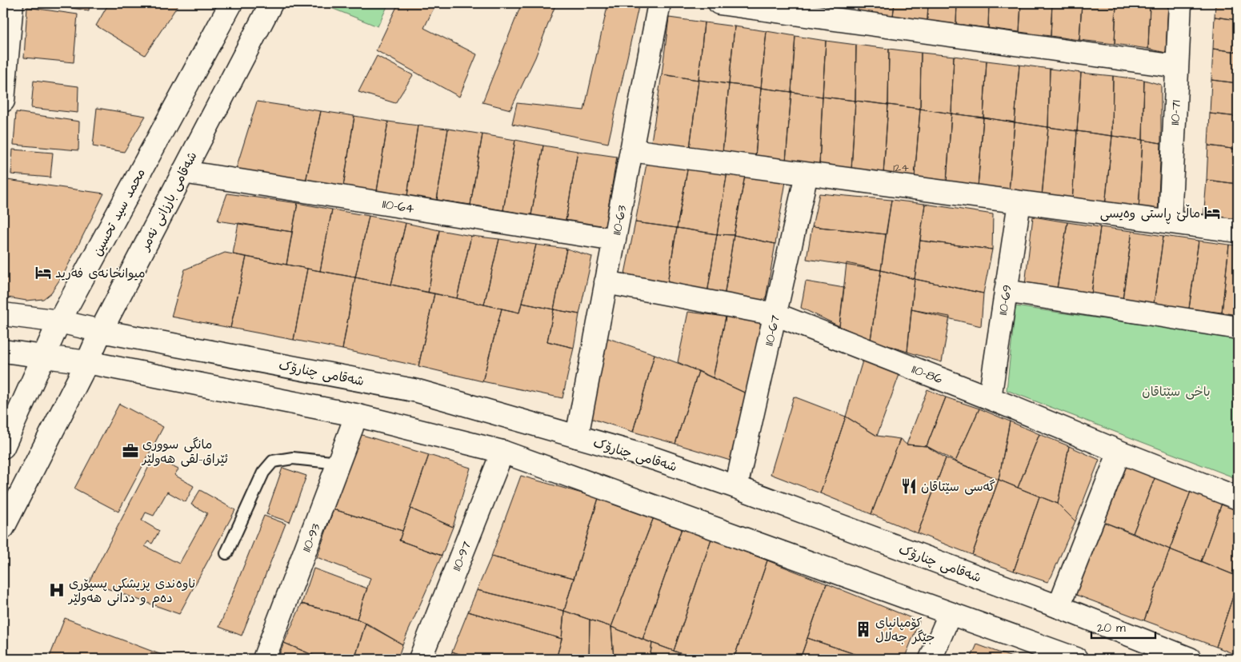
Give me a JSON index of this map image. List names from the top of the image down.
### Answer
{
  "streets": {
    "street": [
      "110-71",
      "شەقامی بارزانی نەمر",
      "110-64",
      "محمد سید تحسین",
      "110-63",
      "110-69",
      "110-67",
      "شەقامی چنارۆک",
      "110-86",
      "110-93",
      "110-97"
    ]
  },
  "crossings": [
    ["شەقامی بارزانی نەمر", "110-64"],
    ["شەقامی بارزانی نەمر", "شەقامی چنارۆک"],
    ["110-64", "110-63"],
    ["محمد سید تحسین", "شەقامی چنارۆک"],
    ["110-63", "شەقامی چنارۆک"],
    ["110-63", "110-86"],
    ["110-69", "110-86"],
    ["110-67", "شەقامی چنارۆک"],
    ["110-67", "110-86"]
  ],
  "parks": ["باخی سێتاقان"],
  "places": {
    "hotel": ["ماڵێ ڕاستی وەیسی", "میوانخانەی فەرید"],
    "office": ["مانگی سووری ئێراق-لقی هەولێر"],
    "restaurant": ["گەسی سێتاقان"],
    "hospital": ["ناوەندی پزیشکی پسپۆڕی دەم و ددانی هەولێر"],
    "building": ["کۆمپانیای جێگر جەلال"]
  },
  "house_numbers": ["124"],
  "scale_bar": "20 m"
}
